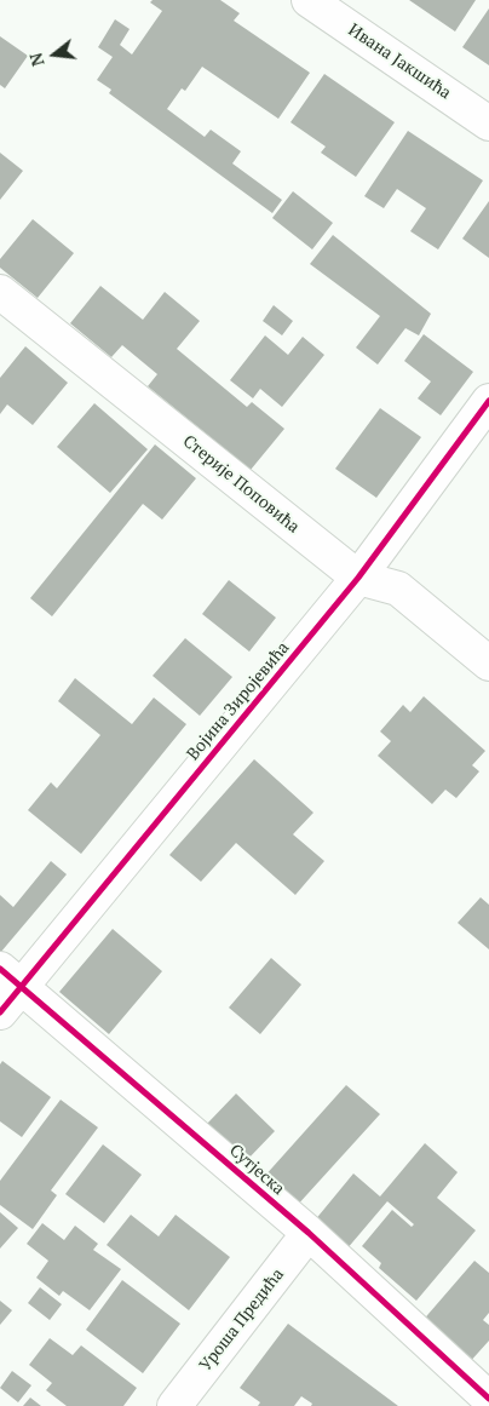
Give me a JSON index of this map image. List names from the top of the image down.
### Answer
{
  "streets": {
    "street": [
      "Ивана Јакшића",
      "Стерије Поповића",
      "Војина Зиројевића",
      "Сутјеска",
      "Уроша Предића"
    ]
  },
  "crossings": [
    ["Стерије Поповића", "Војина Зиројевића"],
    ["Војина Зиројевића", "Сутјеска"],
    ["Сутјеска", "Уроша Предића"]
  ],
  "north": "left"
}
